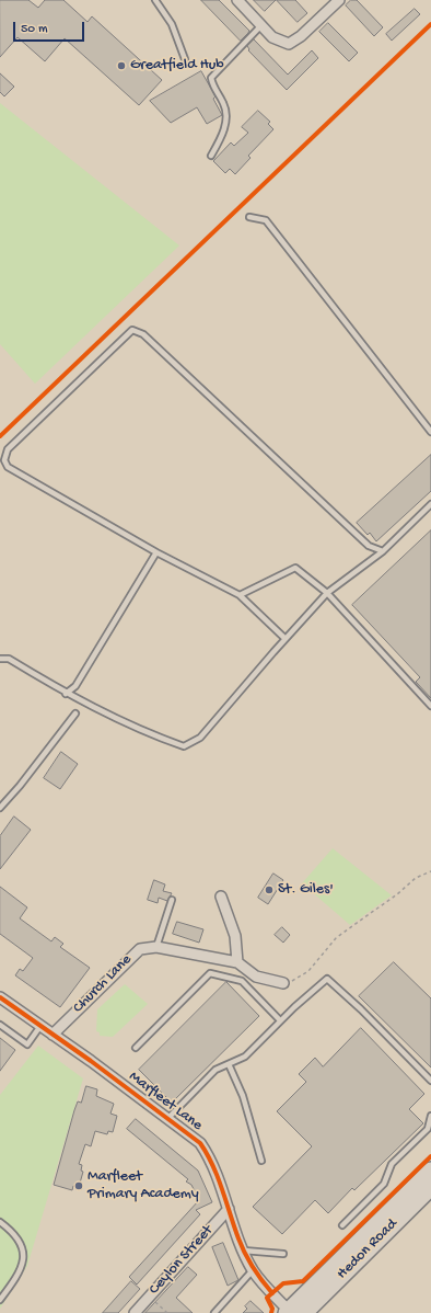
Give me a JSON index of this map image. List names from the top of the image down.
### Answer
{
  "streets": {
    "highway": ["Hedon Road"],
    "street": ["Church Lane", "Marfleet Lane", "Ceylon Street"]
  },
  "crossings": [
    ["Church Lane", "Marfleet Lane"],
    ["Marfleet Lane", "Hedon Road"],
    ["Marfleet Lane", "Ceylon Street"]
  ],
  "places": ["Greatfield Hub", "St. Giles'", "Marfleet Primary Academy"],
  "scale_bar": "50 m"
}
